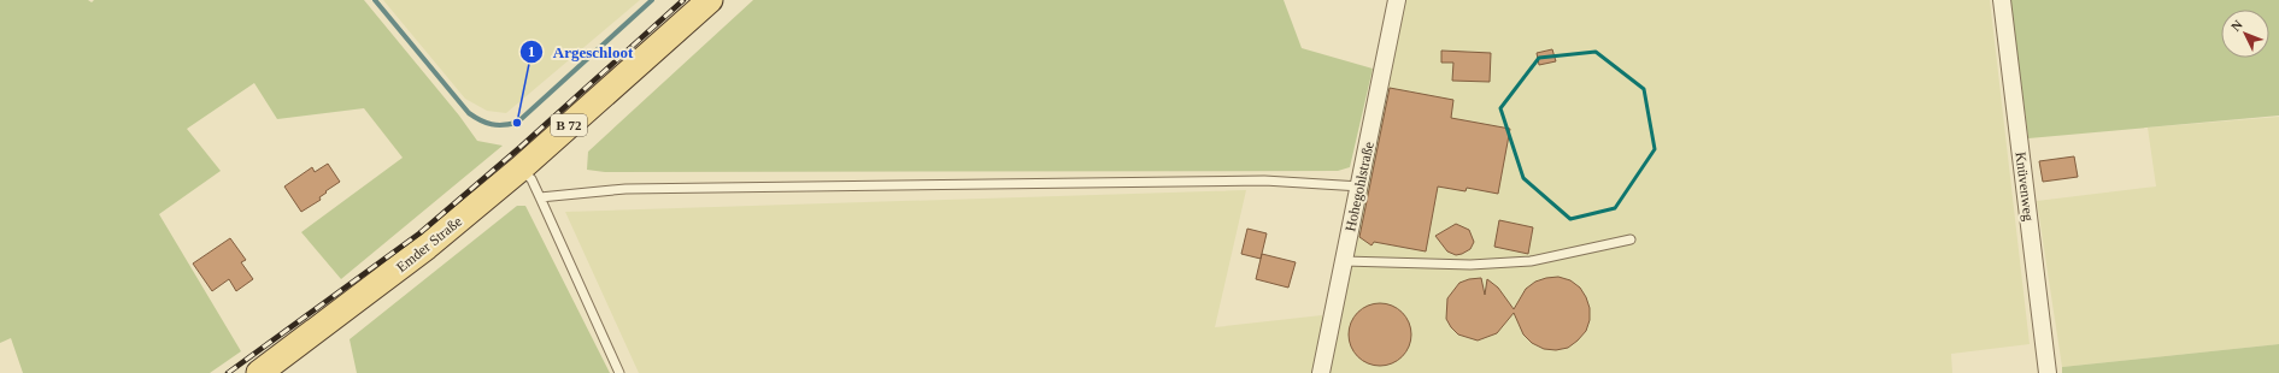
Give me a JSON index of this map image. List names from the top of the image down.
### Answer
{
  "streets": {
    "main road": ["B 72", "Emder Straße"],
    "street": ["Hohegohlstraße", "Knüvenweg"]
  },
  "places": ["Argeschloot"],
  "north": "top left"
}
